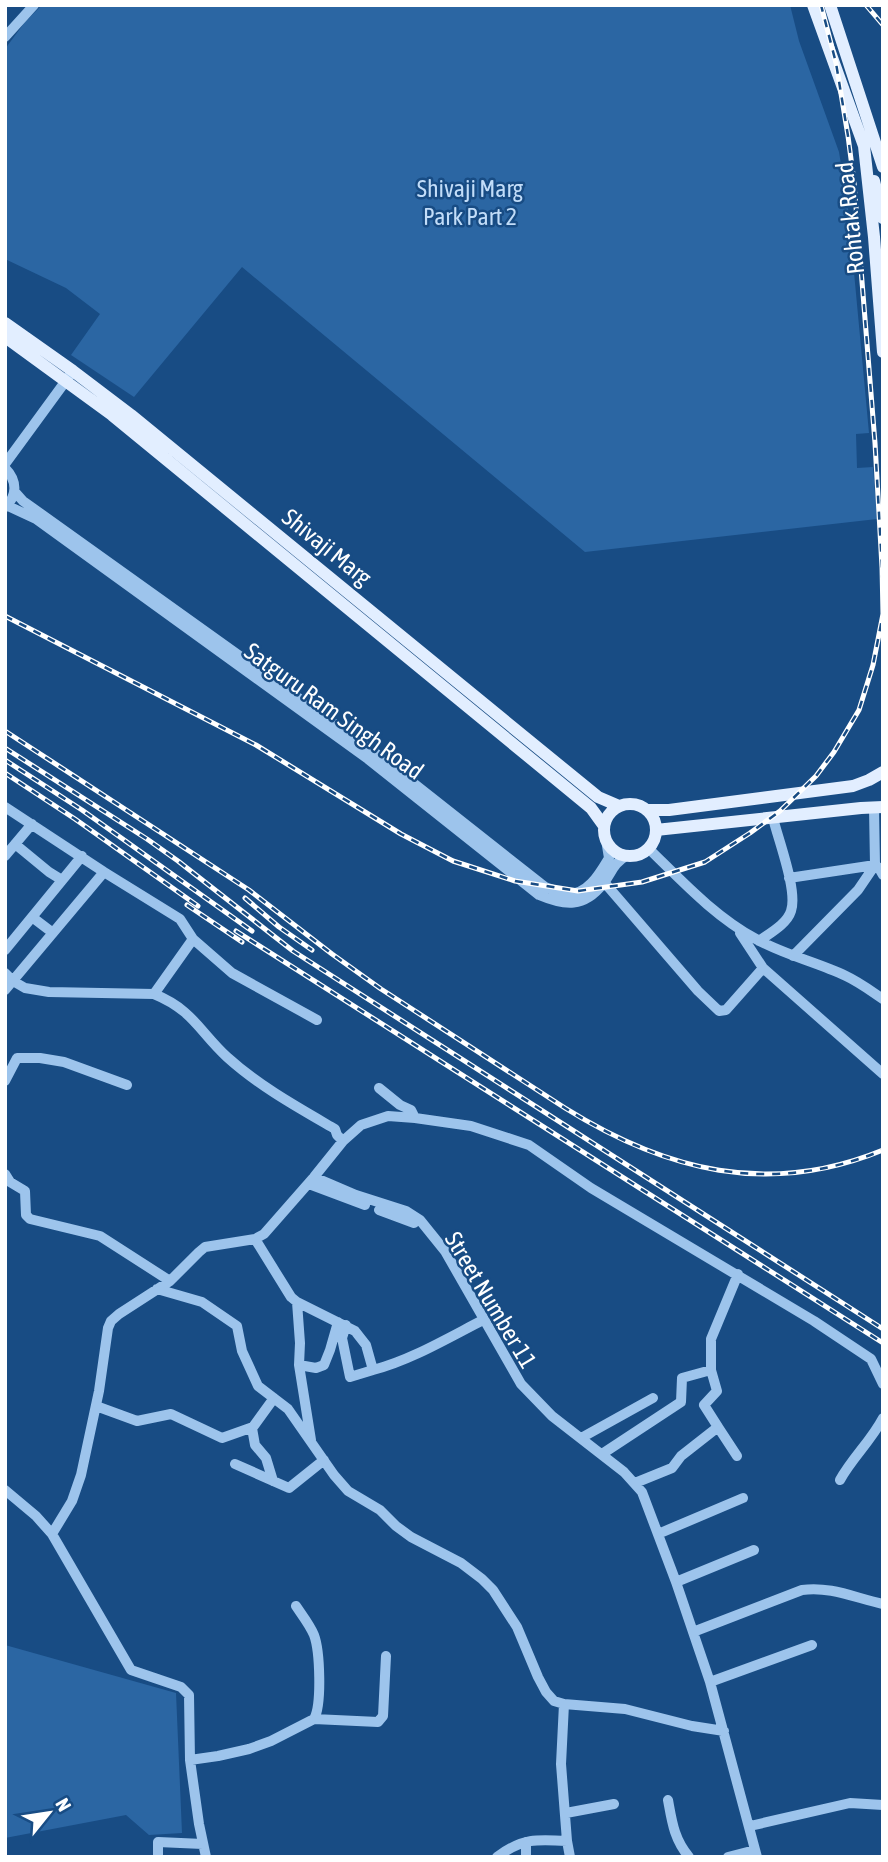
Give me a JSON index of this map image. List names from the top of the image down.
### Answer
{
  "streets": {
    "main road": ["Rohtak Road", "Shivaji Marg"],
    "street": ["Satguru Ram Singh Road", "Street Number 11"]
  },
  "crossings": [
    ["Shivaji Marg", "Satguru Ram Singh Road"]
  ],
  "parks": ["Shivaji Marg Park Part 2"],
  "north": "top right"
}
